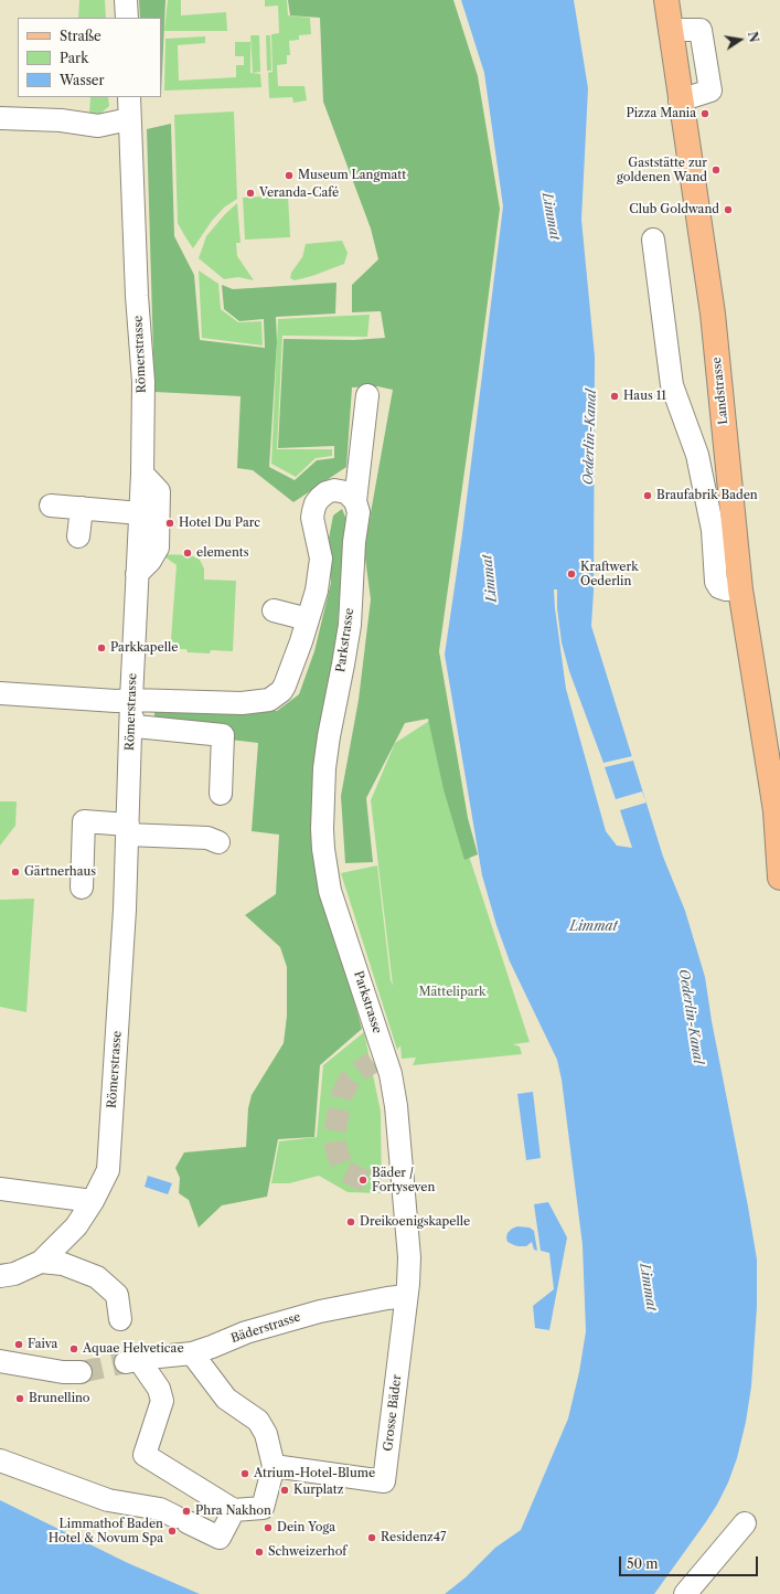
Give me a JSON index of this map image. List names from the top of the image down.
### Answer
{
  "streets": {
    "main road": ["Landstrasse"],
    "street": [
      "Römerstrasse",
      "Parkstrasse",
      "Bäderstrasse",
      "Grosse Bäder"
    ]
  },
  "crossings": [
    ["Parkstrasse", "Bäderstrasse"],
    ["Parkstrasse", "Grosse Bäder"],
    ["Bäderstrasse", "Grosse Bäder"]
  ],
  "water": ["Limmat", "Oederlin-Kanal"],
  "parks": ["Mättelipark"],
  "places": [
    "Pizza Mania",
    "Gaststätte zur goldenen Wand",
    "Museum Langmatt",
    "Veranda-Café",
    "Club Goldwand",
    "Haus 11",
    "Braufabrik Baden",
    "Hotel Du Parc",
    "elements",
    "Kraftwerk Oederlin",
    "Parkkapelle",
    "Gärtnerhaus",
    "Bäder / Fortyseven",
    "Dreikoenigskapelle",
    "Faiva",
    "Aquae Helveticae",
    "Brunellino",
    "Atrium-Hotel-Blume",
    "Kurplatz",
    "Phra Nakhon",
    "Dein Yoga",
    "Limmathof Baden Hotel & Novum Spa",
    "Residenz47",
    "Schweizerhof"
  ],
  "legend": ["Straße", "Park", "Wasser"],
  "scale_bar": "50 m",
  "north": "right"
}
